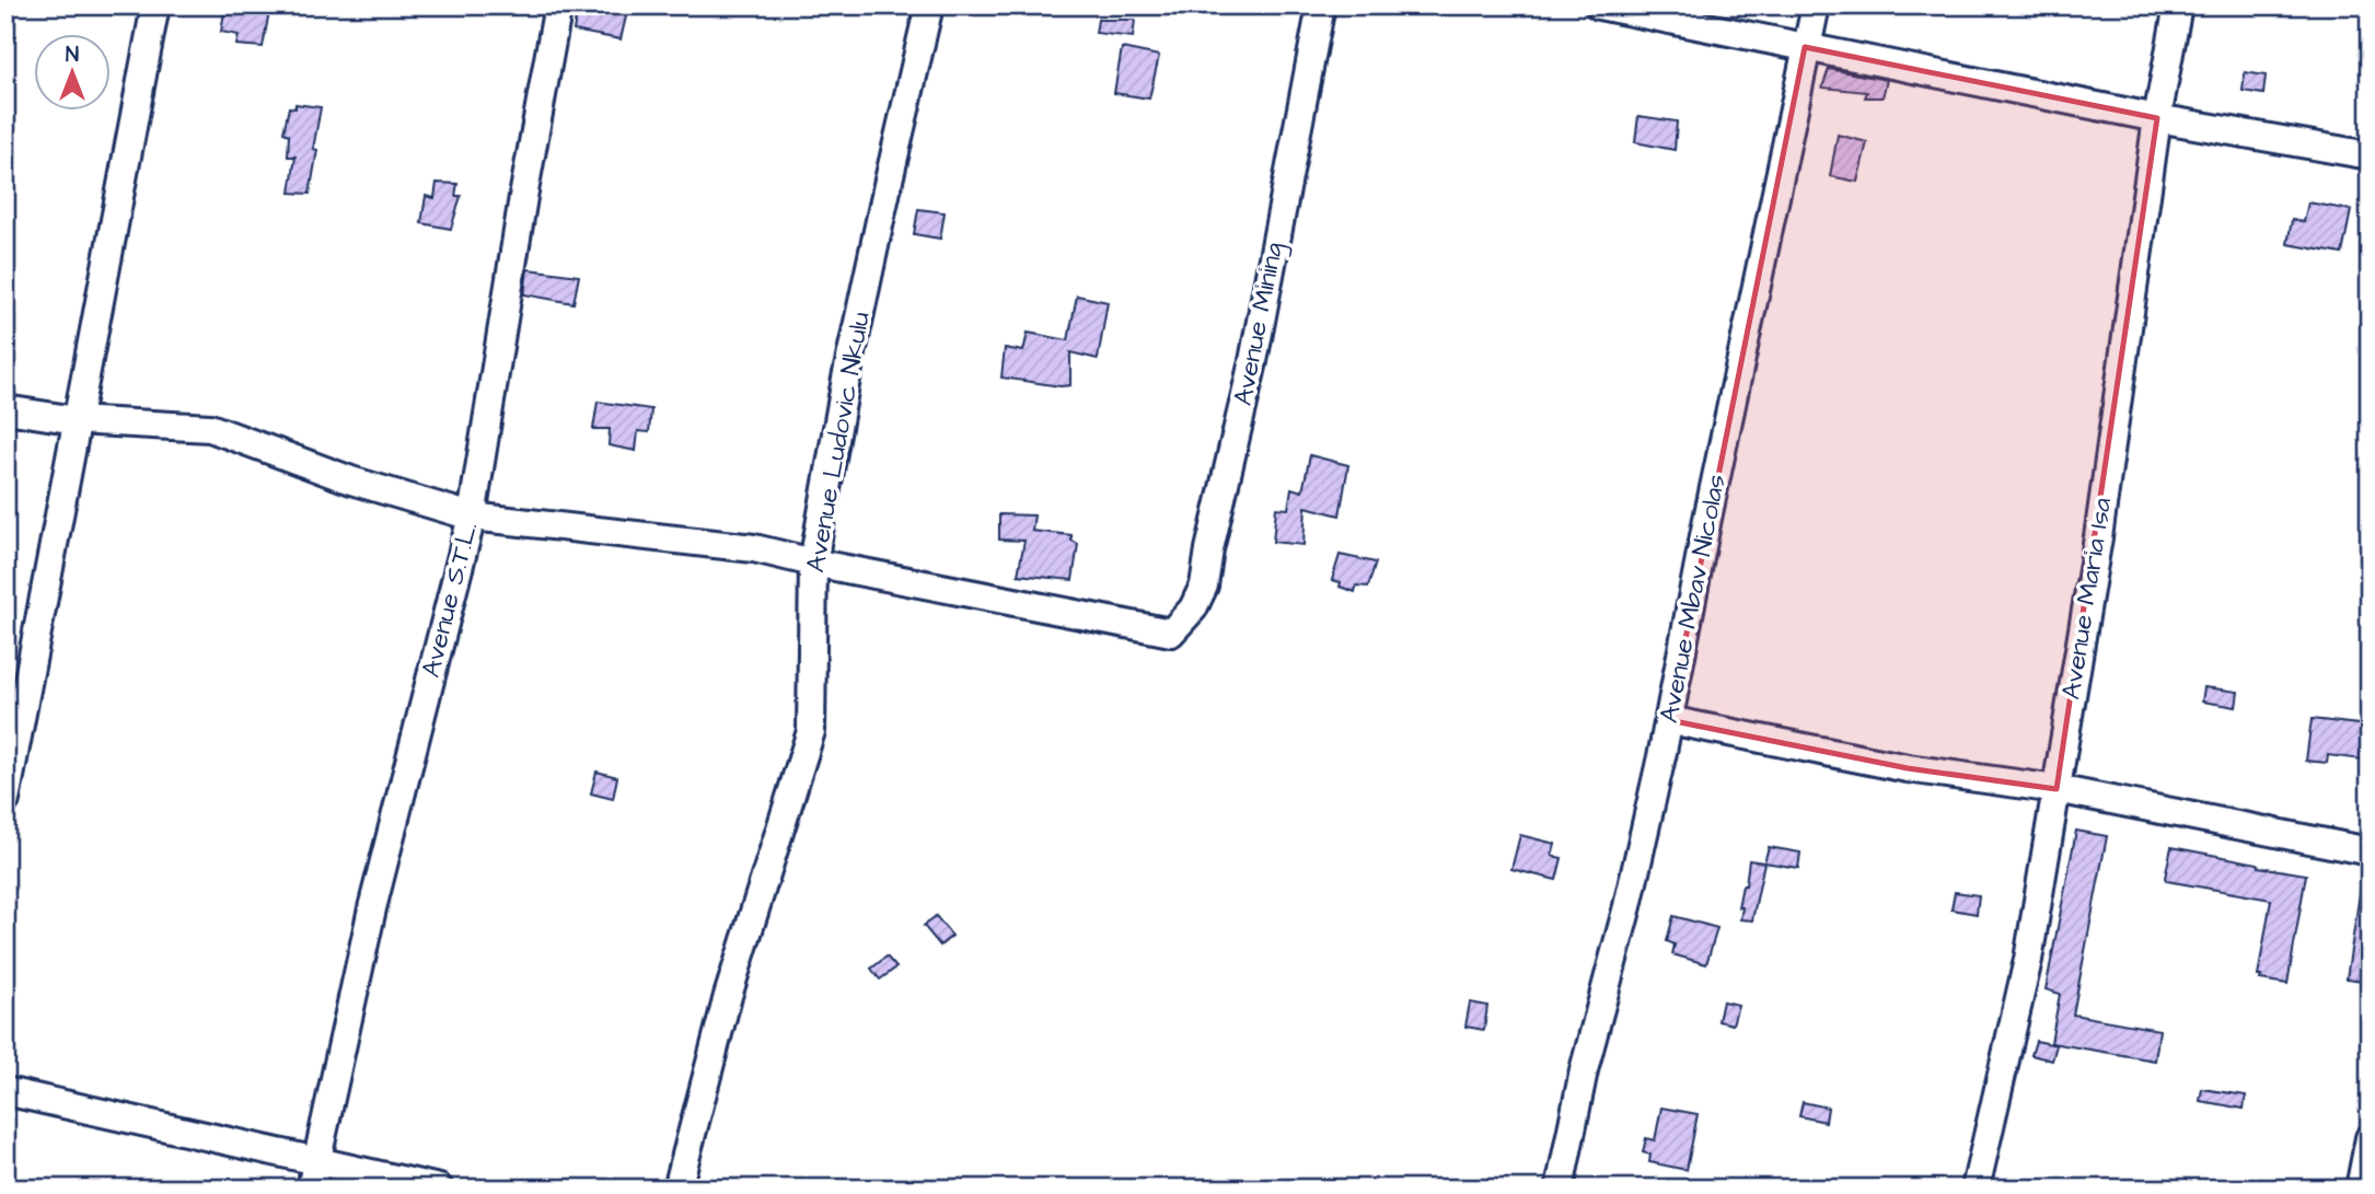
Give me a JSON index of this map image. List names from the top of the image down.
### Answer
{
  "streets": {
    "street": [
      "Avenue Mining",
      "Avenue Ludovic Nkulu",
      "Avenue Mbav Nicolas",
      "Avenue Maria Isa",
      "Avenue S.T.L."
    ]
  },
  "crossings": [
    ["Avenue Mining", "Avenue Ludovic Nkulu"]
  ],
  "north": "top"
}
